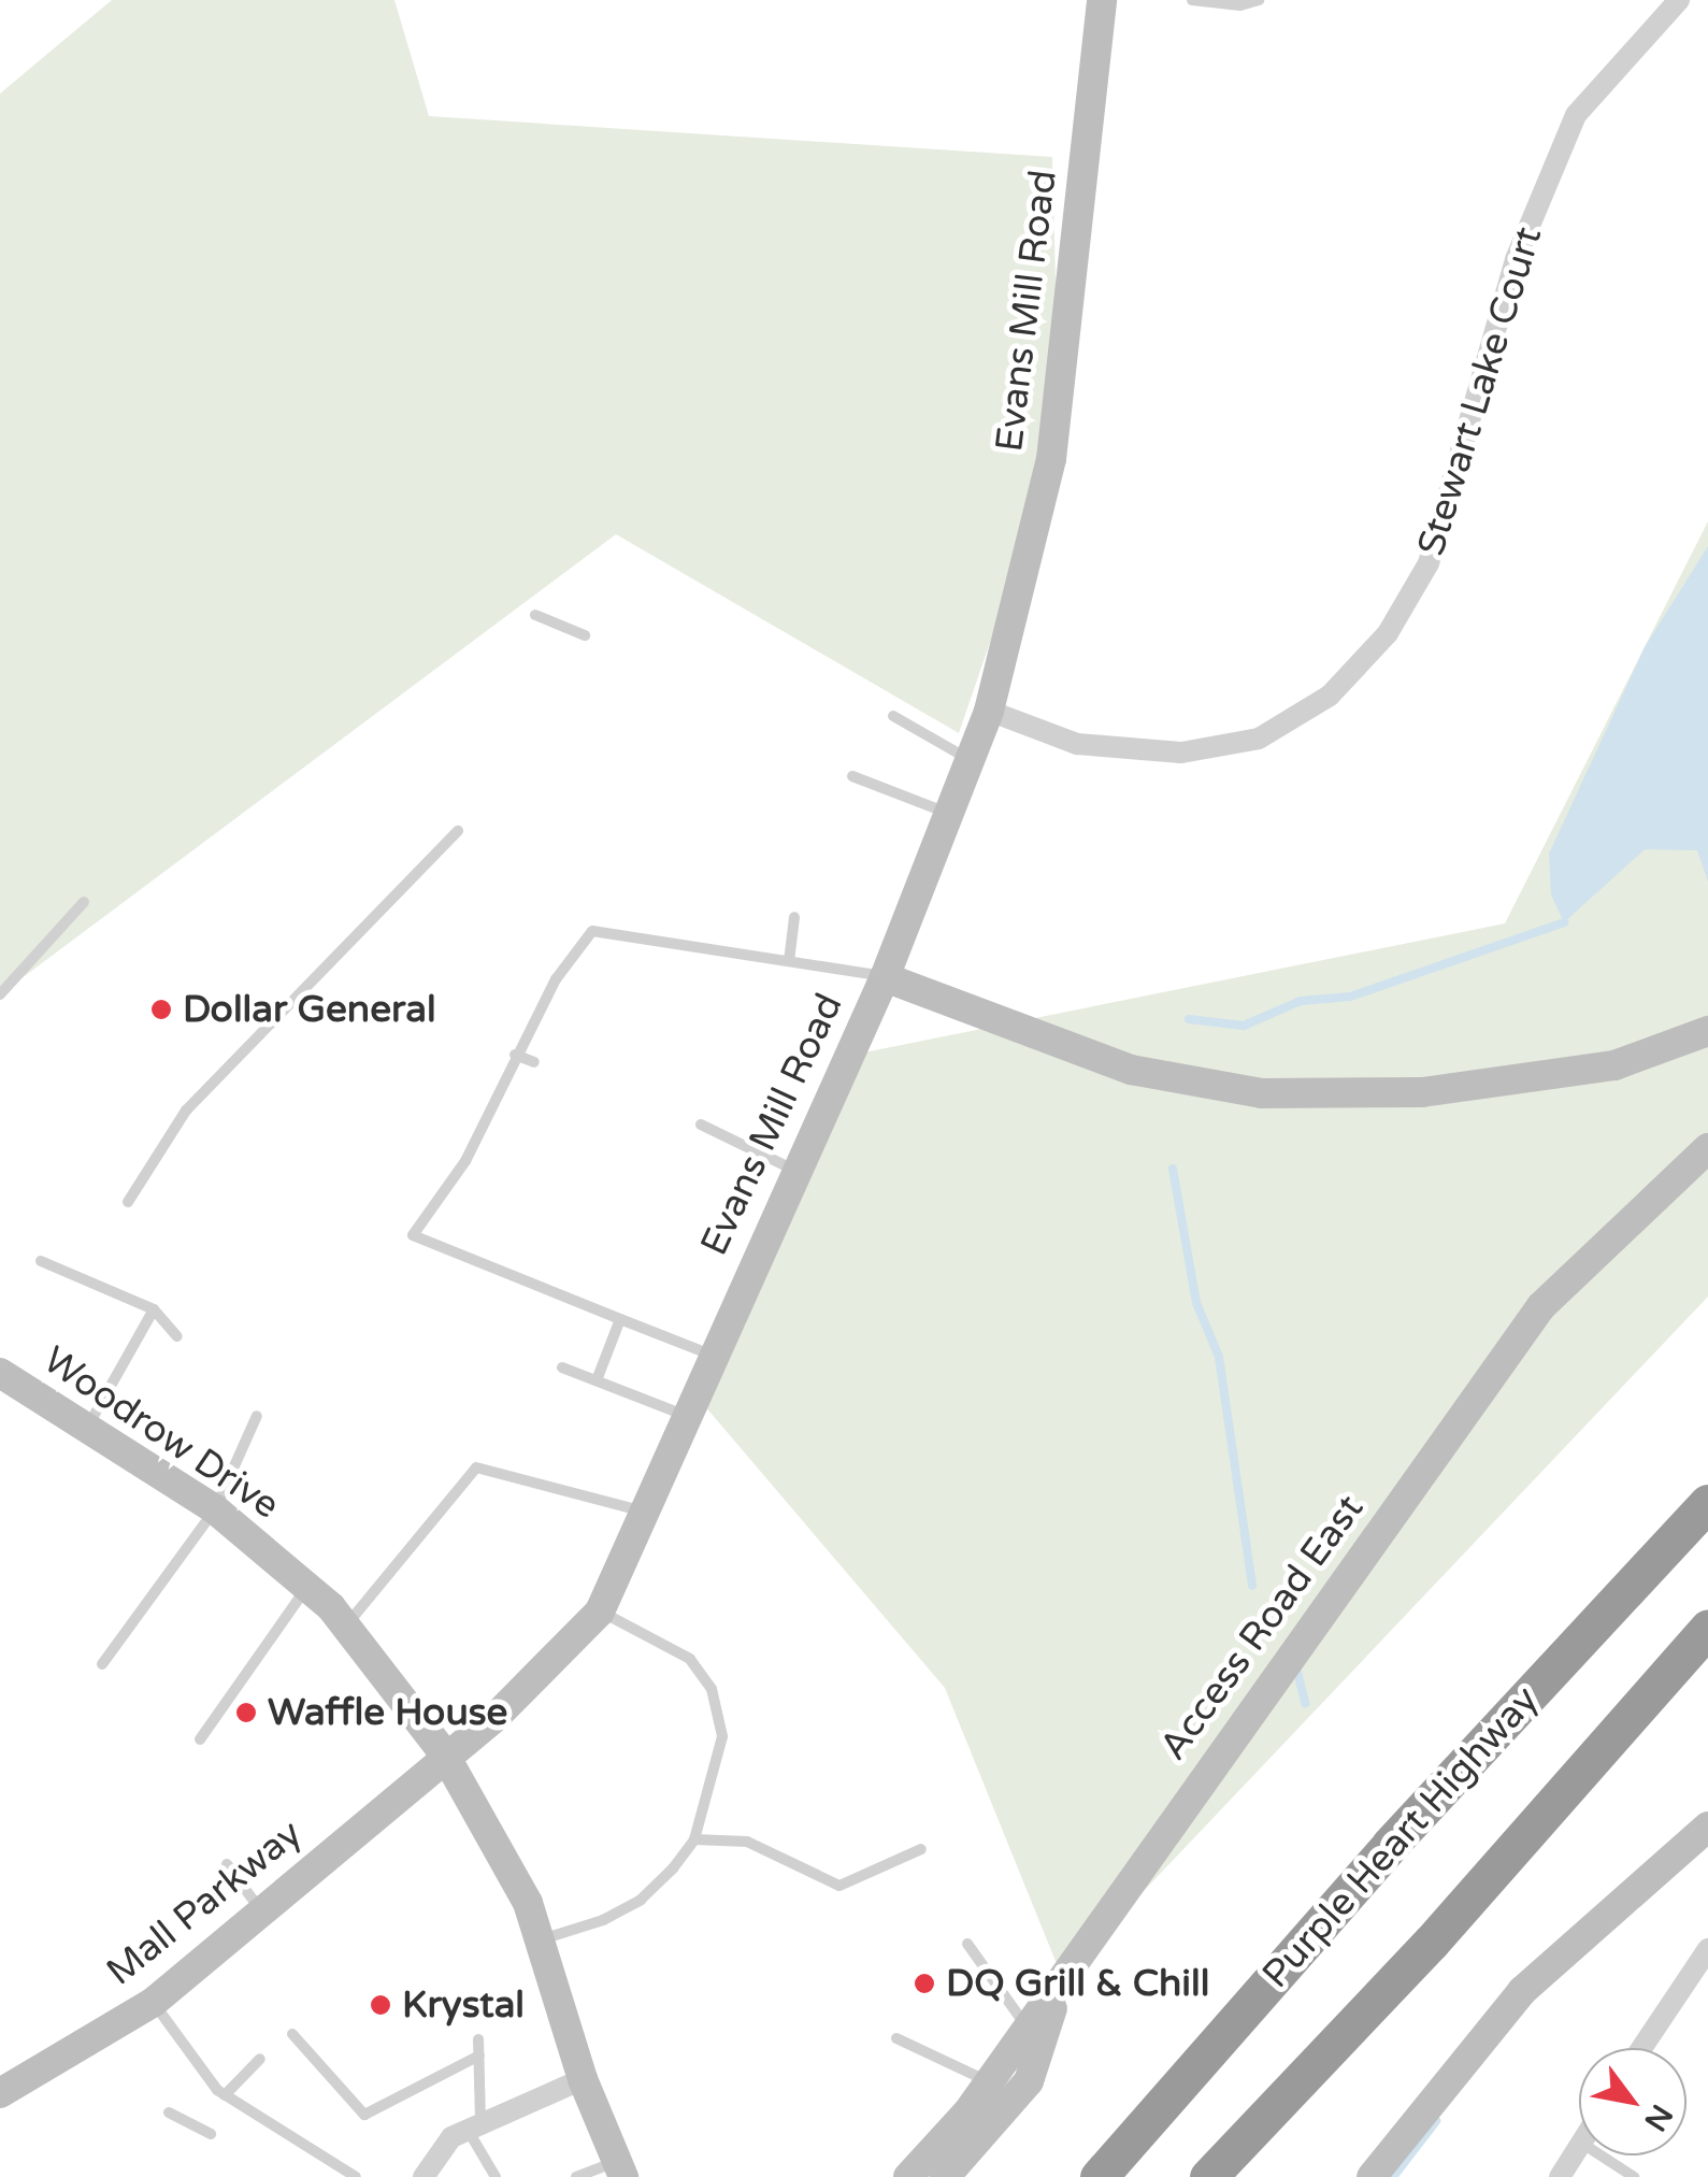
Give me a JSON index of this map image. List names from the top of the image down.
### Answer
{
  "streets": {
    "highway": ["Purple Heart Highway"],
    "main road": [
      "Evans Mill Road",
      "Woodrow Drive",
      "Access Road East",
      "Mall Parkway"
    ],
    "street": ["Stewart Lake Court"]
  },
  "crossings": [
    ["Evans Mill Road", "Stewart Lake Court"],
    ["Evans Mill Road", "Woodrow Drive"],
    ["Evans Mill Road", "Mall Parkway"],
    ["Woodrow Drive", "Mall Parkway"]
  ],
  "places": [
    "Dollar General",
    "Waffle House",
    "DQ Grill & Chill",
    "Krystal"
  ],
  "north": "bottom right"
}
